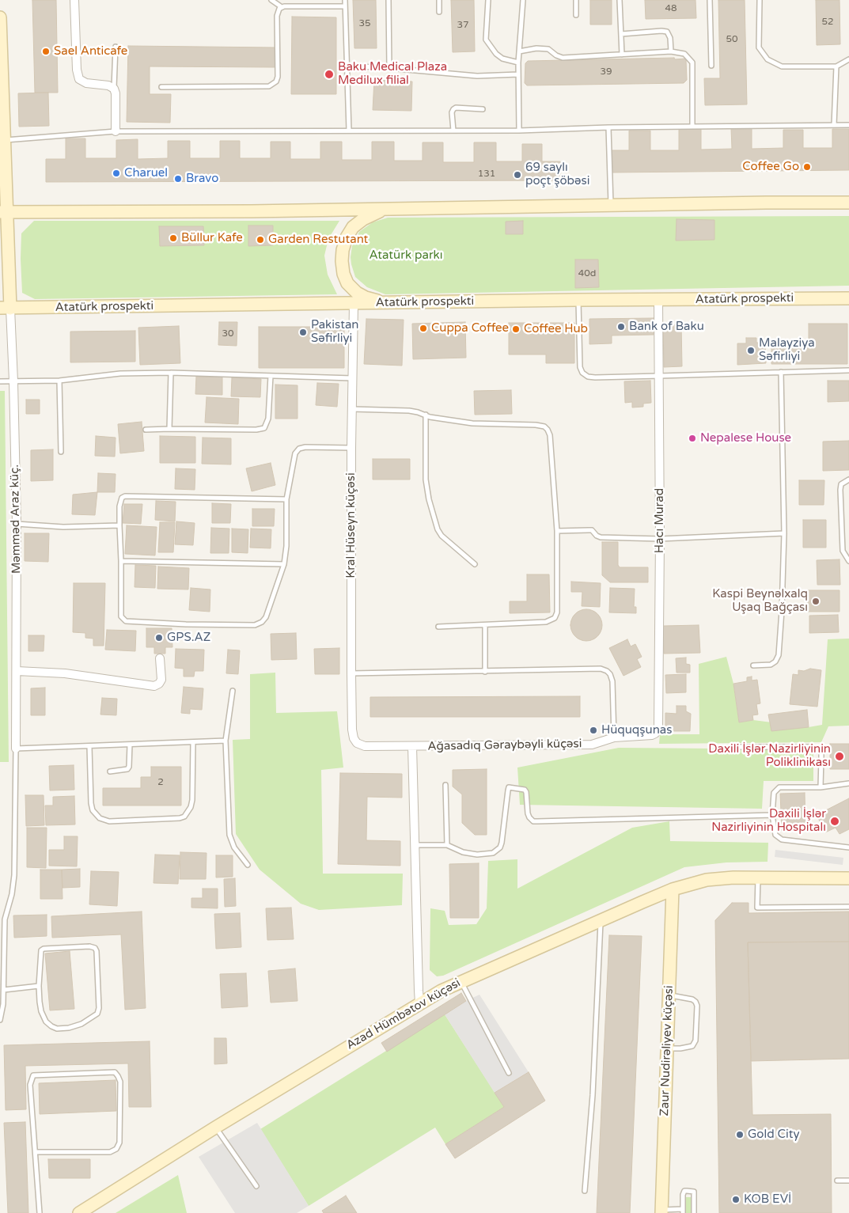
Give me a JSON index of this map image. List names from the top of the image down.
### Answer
{
  "streets": {
    "main road": [
      "Atatürk prospekti",
      "Məmməd Araz küç.",
      "Azad Hümbətov küçəsi",
      "Zaur Nudirəliyev küçəsi"
    ],
    "street": ["Hacı Murad", "Kral Hüseyn küçəsi", "Ağasadıq Gəraybəyli küçəsi"]
  },
  "crossings": [
    ["Atatürk prospekti", "Məmməd Araz küç."],
    ["Atatürk prospekti", "Hacı Murad"],
    ["Atatürk prospekti", "Kral Hüseyn küçəsi"],
    ["Hacı Murad", "Ağasadıq Gəraybəyli küçəsi"],
    ["Kral Hüseyn küçəsi", "Ağasadıq Gəraybəyli küçəsi"],
    ["Azad Hümbətov küçəsi", "Zaur Nudirəliyev küçəsi"]
  ],
  "parks": ["Atatürk parkı"],
  "places": [
    "Sael Anticafe",
    "Baku Medical Plaza Medilux filial",
    "Coffee Go",
    "Charuel",
    "69 saylı poçt şöbəsi",
    "Bravo",
    "Büllur Kafe",
    "Garden Restutant",
    "Bank of Baku",
    "Cuppa Coffee",
    "Coffee Hub",
    "Pakistan Səfirliyi",
    "Malayziya Səfirliyi",
    "Nepalese House",
    "Kaspi Beynəlxalq Uşaq Bağçası",
    "GPS.AZ",
    "Hüquqşunas",
    "Daxili İşlər Nazirliyinin Poliklinikası",
    "Daxili İşlər Nazirliyinin Hospitalı",
    "Gold City",
    "KOB EVİ"
  ],
  "house_numbers": [
    "48",
    "52",
    "35",
    "37",
    "50",
    "39",
    "131",
    "40d",
    "30",
    "2"
  ]
}
